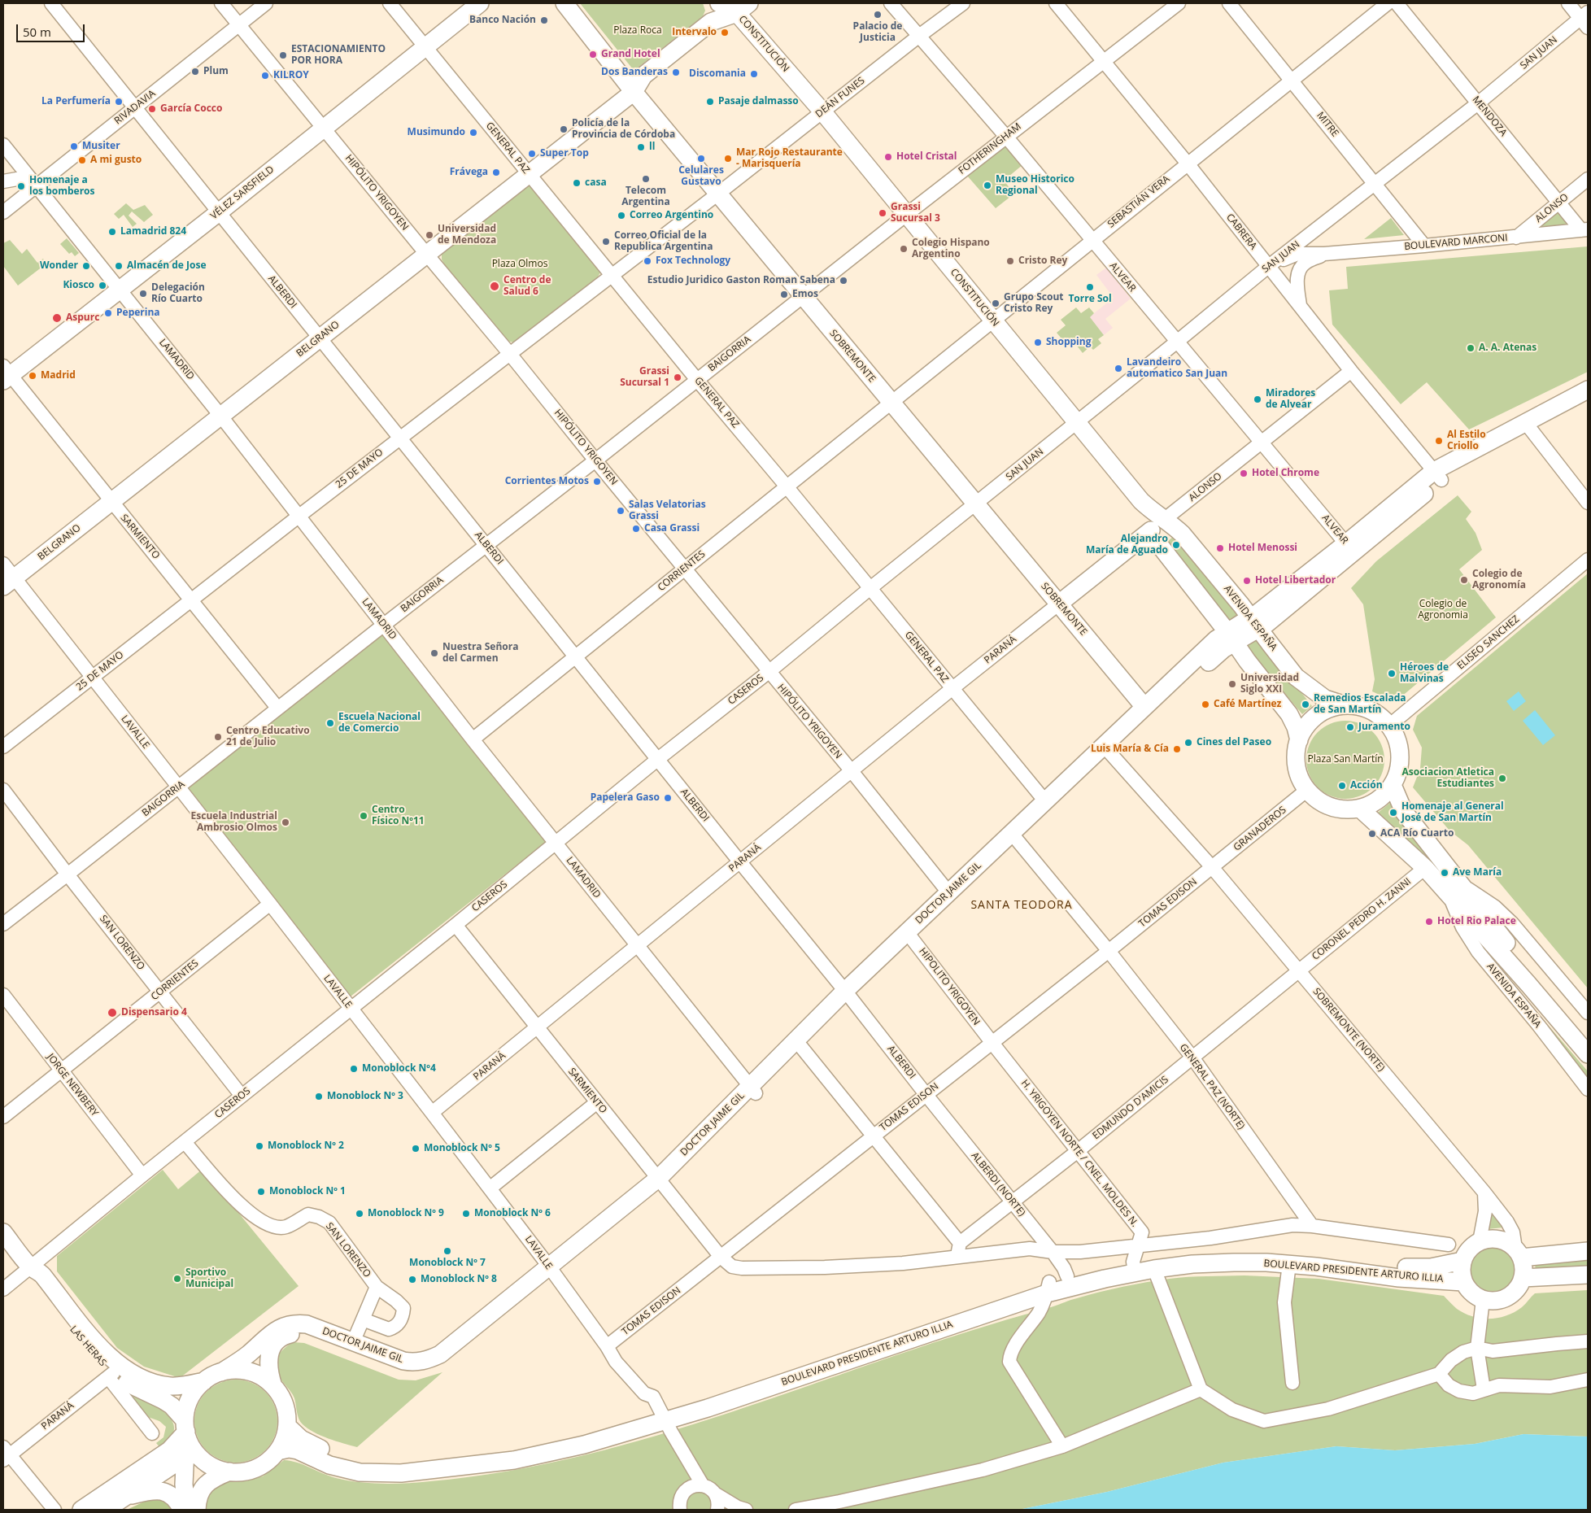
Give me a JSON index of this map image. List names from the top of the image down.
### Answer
{
  "streets": {
    "main road": [
      "CONSTITUCIÓN",
      "VÉLEZ SARSFIELD",
      "ALONSO",
      "BELGRANO",
      "SOBREMONTE",
      "AVENIDA ESPAÑA",
      "DOCTOR JAIME GIL",
      "BOULEVARD PRESIDENTE ARTURO ILLIA",
      "LAS HERAS"
    ],
    "street": [
      "SAN JUAN",
      "DEÁN FUNES",
      "RIVADAVIA",
      "MENDOZA",
      "MITRE",
      "GENERAL PAZ",
      "FOTHERINGHAM",
      "HIPÓLITO YRIGOYEN",
      "SEBASTIÁN VERA",
      "CABRERA",
      "BOULEVARD MARCONI",
      "ALVEAR",
      "ALBERDI",
      "BAIGORRIA",
      "LAMADRID",
      "25 DE MAYO",
      "SARMIENTO",
      "CORRIENTES",
      "ELISEO SANCHEZ",
      "PARANÁ",
      "CASEROS",
      "LAVALLE",
      "GRANADEROS",
      "TOMAS EDISON",
      "CORONEL PEDRO H. ZANNI",
      "SAN LORENZO",
      "HIPOLITO YRIGOYEN",
      "SOBREMONTE (NORTE)",
      "JORGE NEWBERY",
      "GENERAL PAZ (NORTE)",
      "EDMUNDO D'AMICIS",
      "H. YRIGOYEN NORTE / CNEL. MOLDES N.",
      "ALBERDI (NORTE)"
    ]
  },
  "crossings": [
    ["CONSTITUCIÓN", "SAN JUAN"],
    ["CONSTITUCIÓN", "DEÁN FUNES"],
    ["CONSTITUCIÓN", "FOTHERINGHAM"],
    ["CONSTITUCIÓN", "SEBASTIÁN VERA"],
    ["CONSTITUCIÓN", "ALONSO"],
    ["CONSTITUCIÓN", "BELGRANO"],
    ["CONSTITUCIÓN", "AVENIDA ESPAÑA"],
    ["SAN JUAN", "MENDOZA"],
    ["SAN JUAN", "MITRE"],
    ["SAN JUAN", "CABRERA"],
    ["SAN JUAN", "BOULEVARD MARCONI"],
    ["SAN JUAN", "ALVEAR"],
    ["SAN JUAN", "SOBREMONTE"],
    ["SAN JUAN", "CASEROS"],
    ["DEÁN FUNES", "ALVEAR"],
    ["DEÁN FUNES", "SOBREMONTE"],
    ["DEÁN FUNES", "25 DE MAYO"],
    ["RIVADAVIA", "HIPÓLITO YRIGOYEN"],
    ["RIVADAVIA", "ALBERDI"],
    ["RIVADAVIA", "LAMADRID"],
    ["MENDOZA", "ALONSO"],
    ["MENDOZA", "BOULEVARD MARCONI"],
    ["MITRE", "SEBASTIÁN VERA"],
    ["MITRE", "BOULEVARD MARCONI"],
    ["GENERAL PAZ", "VÉLEZ SARSFIELD"],
    ["GENERAL PAZ", "BELGRANO"],
    ["GENERAL PAZ", "BAIGORRIA"],
    ["GENERAL PAZ", "25 DE MAYO"],
    ["GENERAL PAZ", "CORRIENTES"],
    ["GENERAL PAZ", "PARANÁ"],
    ["GENERAL PAZ", "CASEROS"],
    ["GENERAL PAZ", "DOCTOR JAIME GIL"],
    ["FOTHERINGHAM", "CABRERA"],
    ["FOTHERINGHAM", "ALVEAR"],
    ["FOTHERINGHAM", "BAIGORRIA"],
    ["FOTHERINGHAM", "SOBREMONTE"],
    ["VÉLEZ SARSFIELD", "HIPÓLITO YRIGOYEN"],
    ["VÉLEZ SARSFIELD", "ALBERDI"],
    ["VÉLEZ SARSFIELD", "LAMADRID"],
    ["VÉLEZ SARSFIELD", "SARMIENTO"],
    ["HIPÓLITO YRIGOYEN", "BELGRANO"],
    ["HIPÓLITO YRIGOYEN", "BAIGORRIA"],
    ["HIPÓLITO YRIGOYEN", "25 DE MAYO"],
    ["HIPÓLITO YRIGOYEN", "CORRIENTES"],
    ["HIPÓLITO YRIGOYEN", "PARANÁ"],
    ["HIPÓLITO YRIGOYEN", "CASEROS"],
    ["HIPÓLITO YRIGOYEN", "DOCTOR JAIME GIL"],
    ["SEBASTIÁN VERA", "CABRERA"],
    ["SEBASTIÁN VERA", "ALVEAR"],
    ["SEBASTIÁN VERA", "SOBREMONTE"],
    ["SEBASTIÁN VERA", "CORRIENTES"],
    ["ALONSO", "CABRERA"],
    ["ALONSO", "BOULEVARD MARCONI"],
    ["ALONSO", "ALVEAR"],
    ["ALONSO", "SOBREMONTE"],
    ["ALONSO", "AVENIDA ESPAÑA"],
    ["ALONSO", "PARANÁ"],
    ["CABRERA", "BOULEVARD MARCONI"],
    ["ALBERDI", "BELGRANO"],
    ["ALBERDI", "BAIGORRIA"],
    ["ALBERDI", "25 DE MAYO"],
    ["ALBERDI", "CORRIENTES"],
    ["ALBERDI", "PARANÁ"],
    ["ALBERDI", "CASEROS"],
    ["ALBERDI", "DOCTOR JAIME GIL"],
    ["ALBERDI", "TOMAS EDISON"],
    ["ALBERDI", "ALBERDI (NORTE)"],
    ["BELGRANO", "SOBREMONTE"],
    ["BELGRANO", "LAMADRID"],
    ["BELGRANO", "SARMIENTO"],
    ["BELGRANO", "LAVALLE"],
    ["BAIGORRIA", "SOBREMONTE"],
    ["BAIGORRIA", "LAMADRID"],
    ["BAIGORRIA", "SARMIENTO"],
    ["BAIGORRIA", "LAVALLE"],
    ["BAIGORRIA", "SAN LORENZO"],
    ["SOBREMONTE", "25 DE MAYO"],
    ["SOBREMONTE", "CORRIENTES"],
    ["SOBREMONTE", "PARANÁ"],
    ["SOBREMONTE", "CASEROS"],
    ["SOBREMONTE", "DOCTOR JAIME GIL"],
    ["LAMADRID", "25 DE MAYO"],
    ["LAMADRID", "CORRIENTES"],
    ["LAMADRID", "PARANÁ"],
    ["LAMADRID", "CASEROS"],
    ["LAMADRID", "DOCTOR JAIME GIL"],
    ["25 DE MAYO", "SARMIENTO"],
    ["25 DE MAYO", "LAVALLE"],
    ["SARMIENTO", "PARANÁ"],
    ["SARMIENTO", "CASEROS"],
    ["SARMIENTO", "DOCTOR JAIME GIL"],
    ["SARMIENTO", "TOMAS EDISON"],
    ["SARMIENTO", "GENERAL PAZ (NORTE)"],
    ["SARMIENTO", "H. YRIGOYEN NORTE / CNEL. MOLDES N."],
    ["SARMIENTO", "ALBERDI (NORTE)"],
    ["CORRIENTES", "LAVALLE"],
    ["CORRIENTES", "SAN LORENZO"],
    ["CORRIENTES", "JORGE NEWBERY"],
    ["AVENIDA ESPAÑA", "ELISEO SANCHEZ"],
    ["AVENIDA ESPAÑA", "GRANADEROS"],
    ["AVENIDA ESPAÑA", "CORONEL PEDRO H. ZANNI"],
    ["ELISEO SANCHEZ", "GRANADEROS"],
    ["PARANÁ", "LAVALLE"],
    ["PARANÁ", "LAS HERAS"],
    ["CASEROS", "LAVALLE"],
    ["CASEROS", "SAN LORENZO"],
    ["CASEROS", "JORGE NEWBERY"],
    ["CASEROS", "LAS HERAS"],
    ["LAVALLE", "DOCTOR JAIME GIL"],
    ["LAVALLE", "TOMAS EDISON"],
    ["LAVALLE", "BOULEVARD PRESIDENTE ARTURO ILLIA"],
    ["GRANADEROS", "TOMAS EDISON"],
    ["GRANADEROS", "SOBREMONTE (NORTE)"],
    ["DOCTOR JAIME GIL", "SAN LORENZO"],
    ["DOCTOR JAIME GIL", "HIPOLITO YRIGOYEN"],
    ["DOCTOR JAIME GIL", "BOULEVARD PRESIDENTE ARTURO ILLIA"],
    ["DOCTOR JAIME GIL", "LAS HERAS"],
    ["TOMAS EDISON", "HIPOLITO YRIGOYEN"],
    ["TOMAS EDISON", "SOBREMONTE (NORTE)"],
    ["TOMAS EDISON", "GENERAL PAZ (NORTE)"],
    ["TOMAS EDISON", "H. YRIGOYEN NORTE / CNEL. MOLDES N."],
    ["TOMAS EDISON", "ALBERDI (NORTE)"],
    ["CORONEL PEDRO H. ZANNI", "SOBREMONTE (NORTE)"],
    ["CORONEL PEDRO H. ZANNI", "EDMUNDO D'AMICIS"],
    ["HIPOLITO YRIGOYEN", "H. YRIGOYEN NORTE / CNEL. MOLDES N."],
    ["SOBREMONTE (NORTE)", "EDMUNDO D'AMICIS"],
    ["SOBREMONTE (NORTE)", "BOULEVARD PRESIDENTE ARTURO ILLIA"],
    ["GENERAL PAZ (NORTE)", "EDMUNDO D'AMICIS"],
    ["EDMUNDO D'AMICIS", "H. YRIGOYEN NORTE / CNEL. MOLDES N."],
    ["EDMUNDO D'AMICIS", "ALBERDI (NORTE)"],
    ["H. YRIGOYEN NORTE / CNEL. MOLDES N.", "BOULEVARD PRESIDENTE ARTURO ILLIA"],
    ["ALBERDI (NORTE)", "BOULEVARD PRESIDENTE ARTURO ILLIA"],
    ["BOULEVARD PRESIDENTE ARTURO ILLIA", "LAS HERAS"]
  ],
  "districts": ["SANTA TEODORA"],
  "parks": [
    "Plaza Roca",
    "Plaza Olmos",
    "Colegio de Agronomia",
    "Plaza San Martín"
  ],
  "places": [
    "Palacio de Justicia",
    "Banco Nación",
    "Intervalo",
    "Grand Hotel",
    "ESTACIONAMIENTO POR HORA",
    "Plum",
    "Dos Banderas",
    "Discomania",
    "KILROY",
    "La Perfumería",
    "Pasaje dalmasso",
    "García Cocco",
    "Policía de la Provincia de Córdoba",
    "Musimundo",
    "Musiter",
    "ll",
    "Super Top",
    "Hotel Cristal",
    "Celulares Gustavo",
    "Mar Rojo Restaurante - Marisquería",
    "A mi gusto",
    "Frávega",
    "Telecom Argentina",
    "casa",
    "Museo Historico Regional",
    "Homenaje a los bomberos",
    "Grassi Sucursal 3",
    "Correo Argentino",
    "Lamadrid 824",
    "Universidad de Mendoza",
    "Correo Oficial de la Republica Argentina",
    "Colegio Hispano Argentino",
    "Fox Technology",
    "Cristo Rey",
    "Wonder",
    "Almacén de Jose",
    "Estudio Juridico Gaston Roman Sabena",
    "Kiosco",
    "Centro de Salud 6",
    "Torre Sol",
    "Delegación Río Cuarto",
    "Emos",
    "Grupo Scout Cristo Rey",
    "Peperina",
    "Aspurc",
    "Shopping",
    "A. A. Atenas",
    "Lavandeiro automatico San Juan",
    "Madrid",
    "Grassi Sucursal 1",
    "Miradores de Alvear",
    "Al Estilo Criollo",
    "Hotel Chrome",
    "Corrientes Motos",
    "Salas Velatorias Grassi",
    "Casa Grassi",
    "Alejandro María de Aguado",
    "Hotel Menossi",
    "Colegio de Agronomía",
    "Hotel Libertador",
    "Nuestra Señora del Carmen",
    "Héroes de Malvinas",
    "Universidad Siglo XXI",
    "Café Martínez",
    "Remedios Escalada de San Martín",
    "Escuela Nacional de Comercio",
    "Juramento",
    "Centro Educativo 21 de Julio",
    "Cines del Paseo",
    "Luis María & Cía",
    "Asociacion Atletica Estudiantes",
    "Acción",
    "Papelera Gaso",
    "Homenaje al General José de San Martín",
    "Centro Físico Nº11",
    "Escuela Industrial Ambrosio Olmos",
    "ACA Río Cuarto",
    "Ave María",
    "Hotel Rio Palace",
    "Dispensario 4",
    "Monoblock Nº4",
    "Monoblock Nº 3",
    "Monoblock Nº 2",
    "Monoblock Nº 5",
    "Monoblock Nº 1",
    "Monoblock Nº 9",
    "Monoblock Nº 6",
    "Monoblock Nº 7",
    "Sportivo Municipal",
    "Monoblock Nº 8"
  ],
  "scale_bar": "50 m"
}
